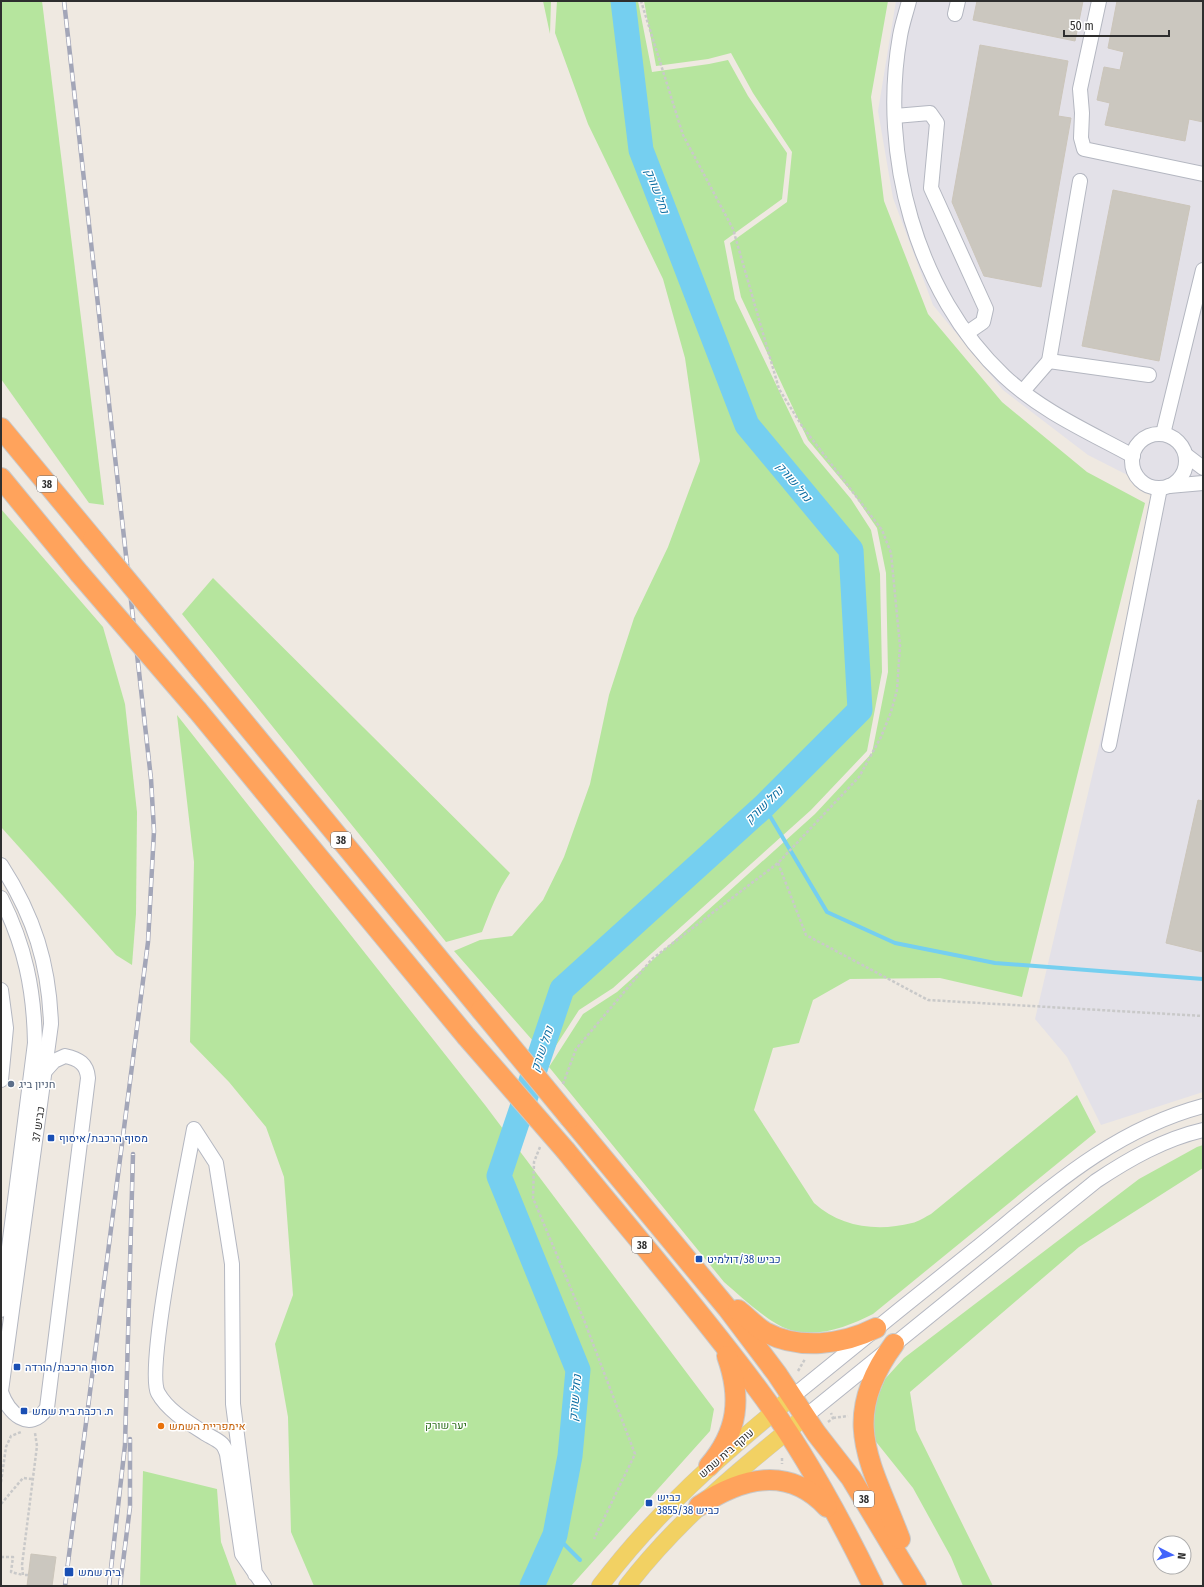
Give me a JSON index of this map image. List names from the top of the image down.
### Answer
{
  "streets": {
    "highway": ["38"],
    "main road": ["עוקף בית שמש"],
    "street": ["כביש 37"]
  },
  "crossings": [
    ["38", "עוקף בית שמש"]
  ],
  "water": ["נחל שורק"],
  "parks": ["יער שורק"],
  "places": {
    "other": ["חניון ביג", "אימפריית השמש"],
    "transit": [
      "מסוף הרכבת/איסוף",
      "כביש 38/דולמיט",
      "מסוף הרכבת/הורדה",
      "ת. רכבת בית שמש",
      "כביש 3855/כביש 38",
      "בית שמש"
    ]
  },
  "scale_bar": "50 m",
  "north": "right"
}
